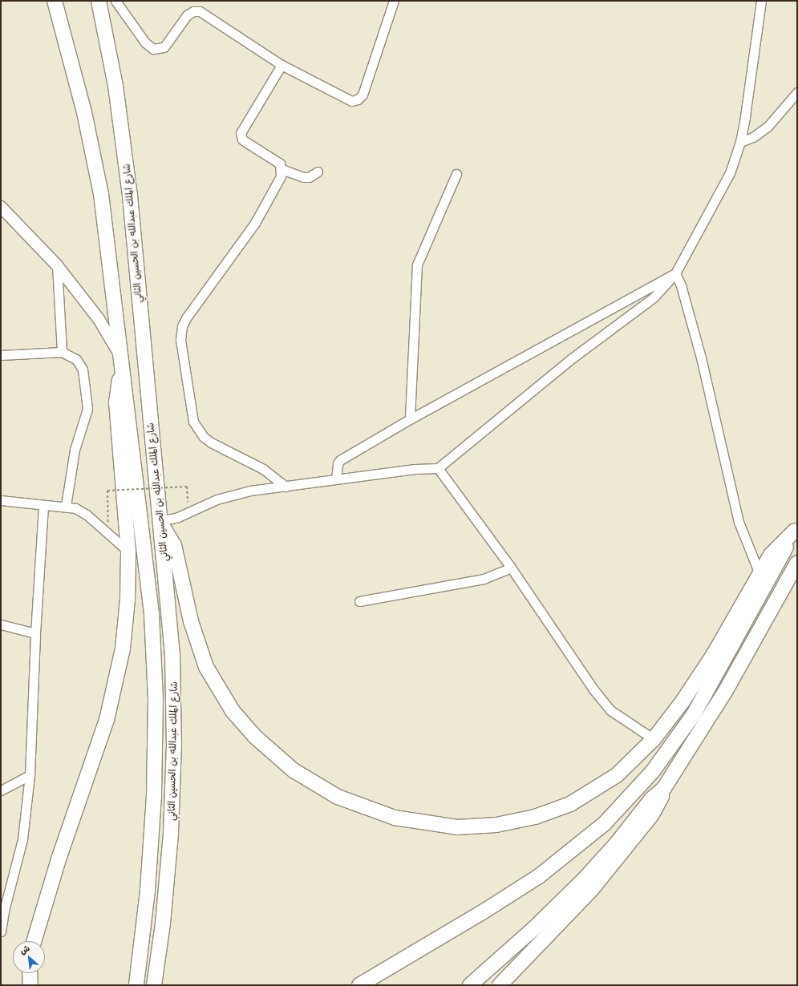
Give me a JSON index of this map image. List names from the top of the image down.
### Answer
{
  "streets": {
    "highway": ["شارع الملك عبدالله بن الحسين الثاني"]
  },
  "north": "top left"
}
